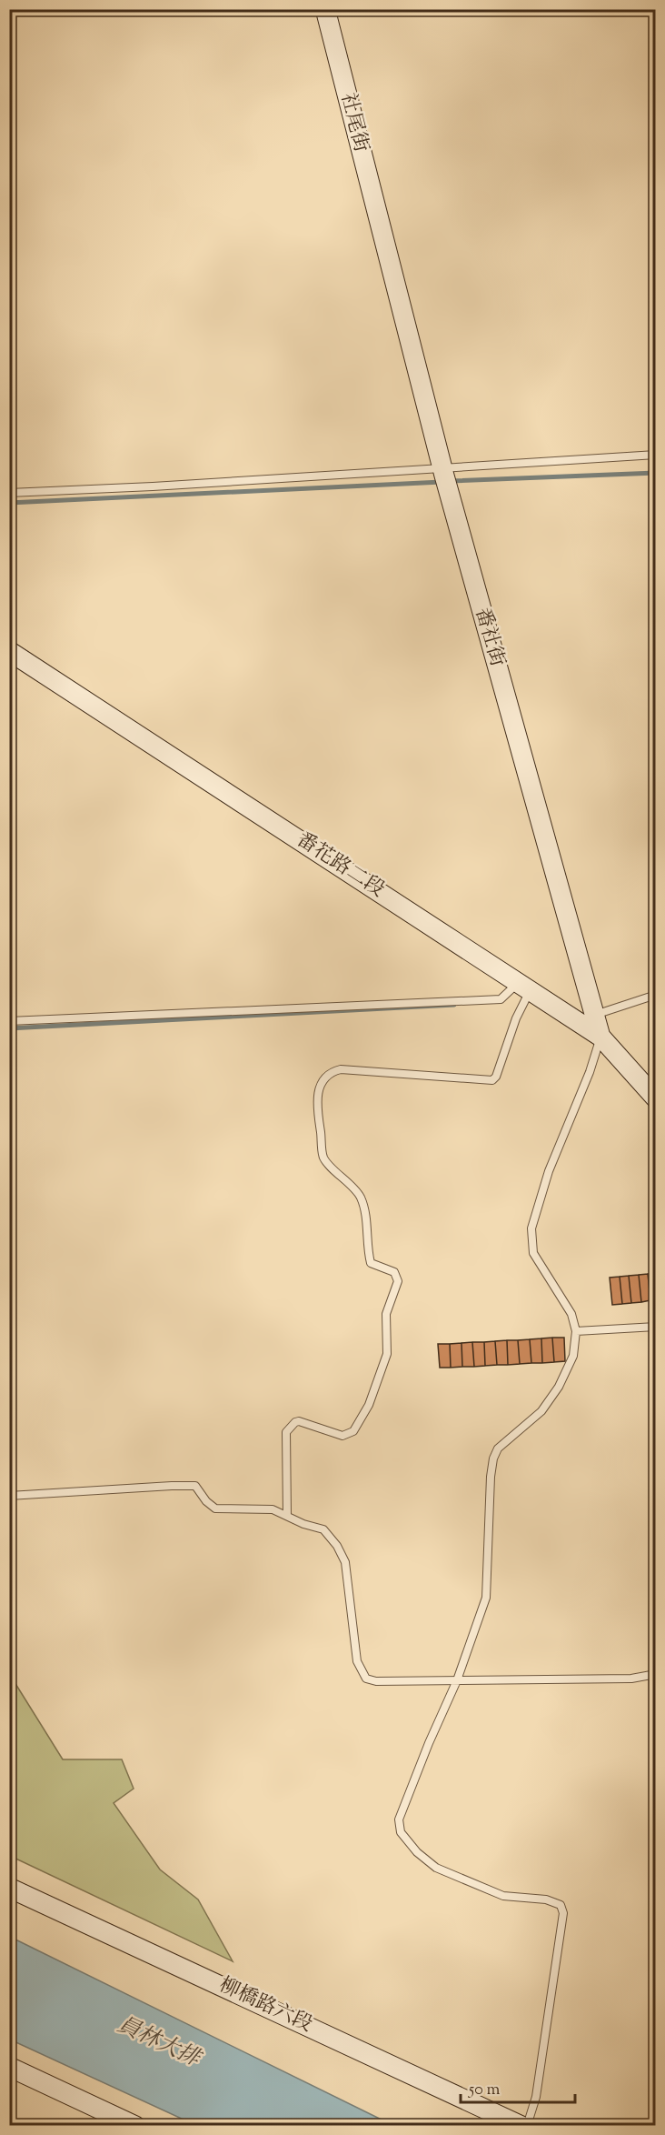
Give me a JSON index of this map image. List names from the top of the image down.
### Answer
{
  "streets": {
    "main road": [
      "社尾街",
      "番社街",
      "番花路二段",
      "柳橋路六段"
    ]
  },
  "crossings": [
    ["社尾街", "番社街"],
    ["番社街", "番花路二段"]
  ],
  "water": ["員林大排"],
  "scale_bar": "50 m"
}
